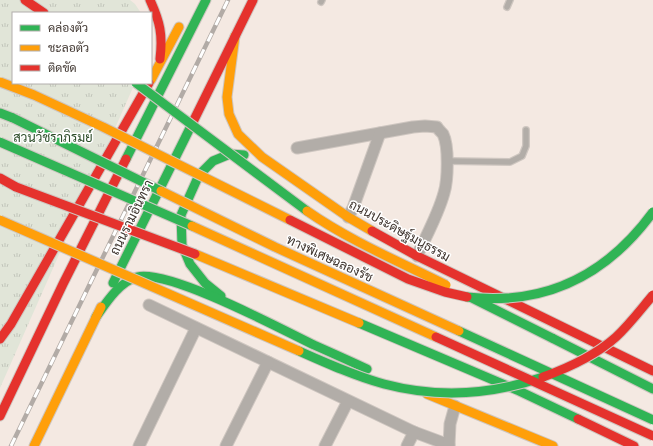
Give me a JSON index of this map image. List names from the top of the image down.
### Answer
{
  "streets": {
    "main road": ["ถนนรามอินทรา", "ถนนประดิษฐ์มนูธรรม", "ทางพิเศษฉลองรัช"]
  },
  "crossings": [
    ["ถนนรามอินทรา", "ถนนประดิษฐ์มนูธรรม"]
  ],
  "parks": ["สวนวัชราภิรมย์"],
  "legend": ["คล่องตัว", "ชะลอตัว", "ติดขัด"]
}
